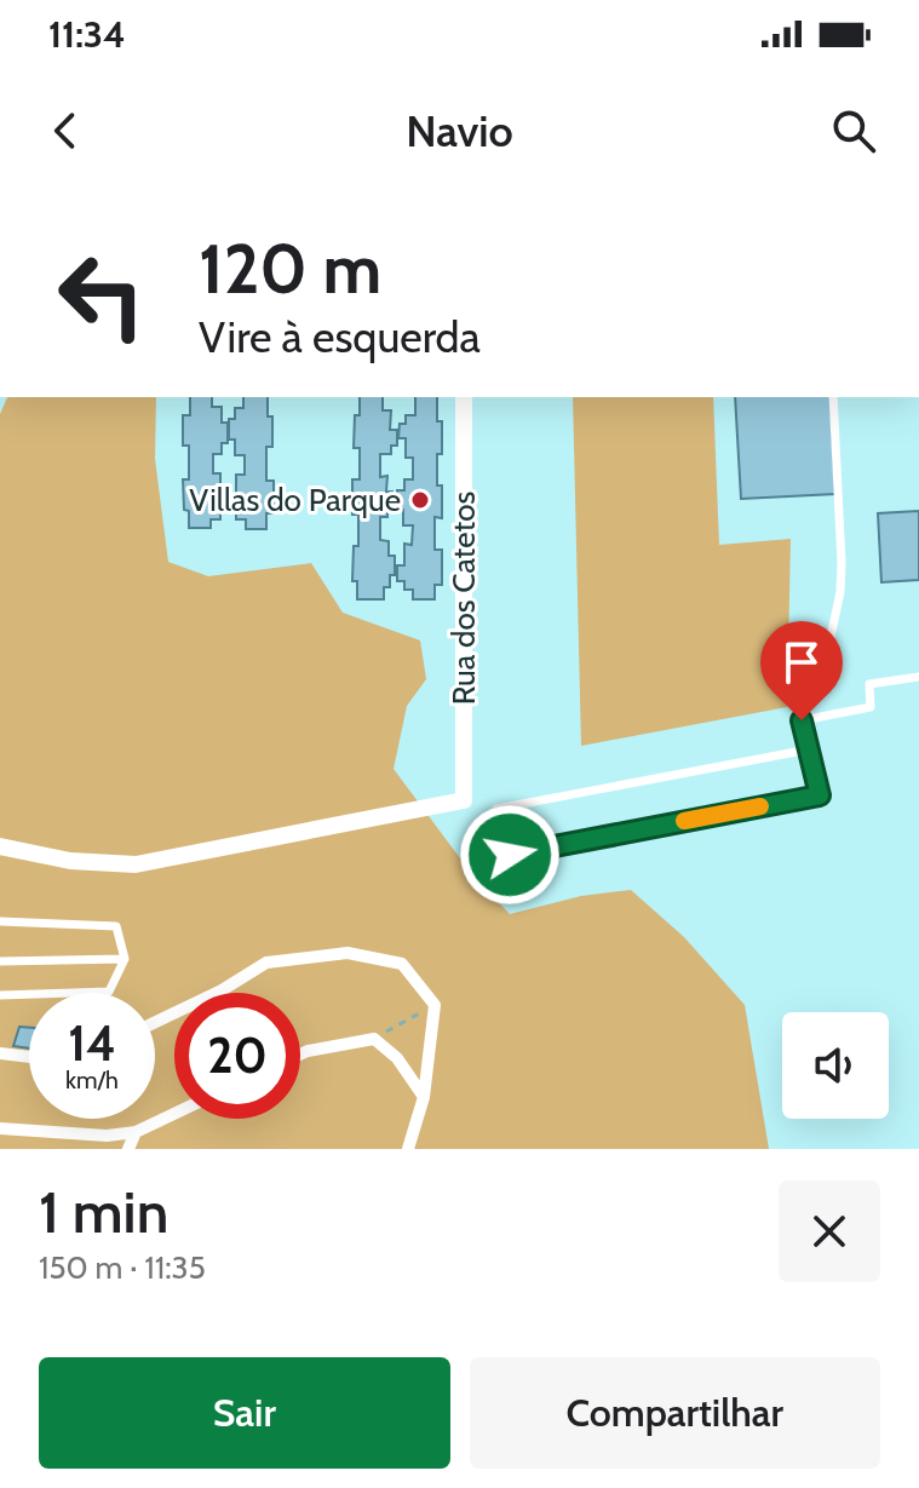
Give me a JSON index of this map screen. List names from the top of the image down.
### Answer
{
  "streets": {
    "street": ["Rua dos Catetos"]
  },
  "places": ["Villas do Parque"],
  "page": {
    "status": "11:34",
    "header": "Navio",
    "turn": ["120 m", "Vire à esquerda"],
    "speed": "14 km/h",
    "limit": "20",
    "heading": ["1 min", "150 m · 11:35"],
    "buttons": ["Sair", "Compartilhar"]
  }
}
